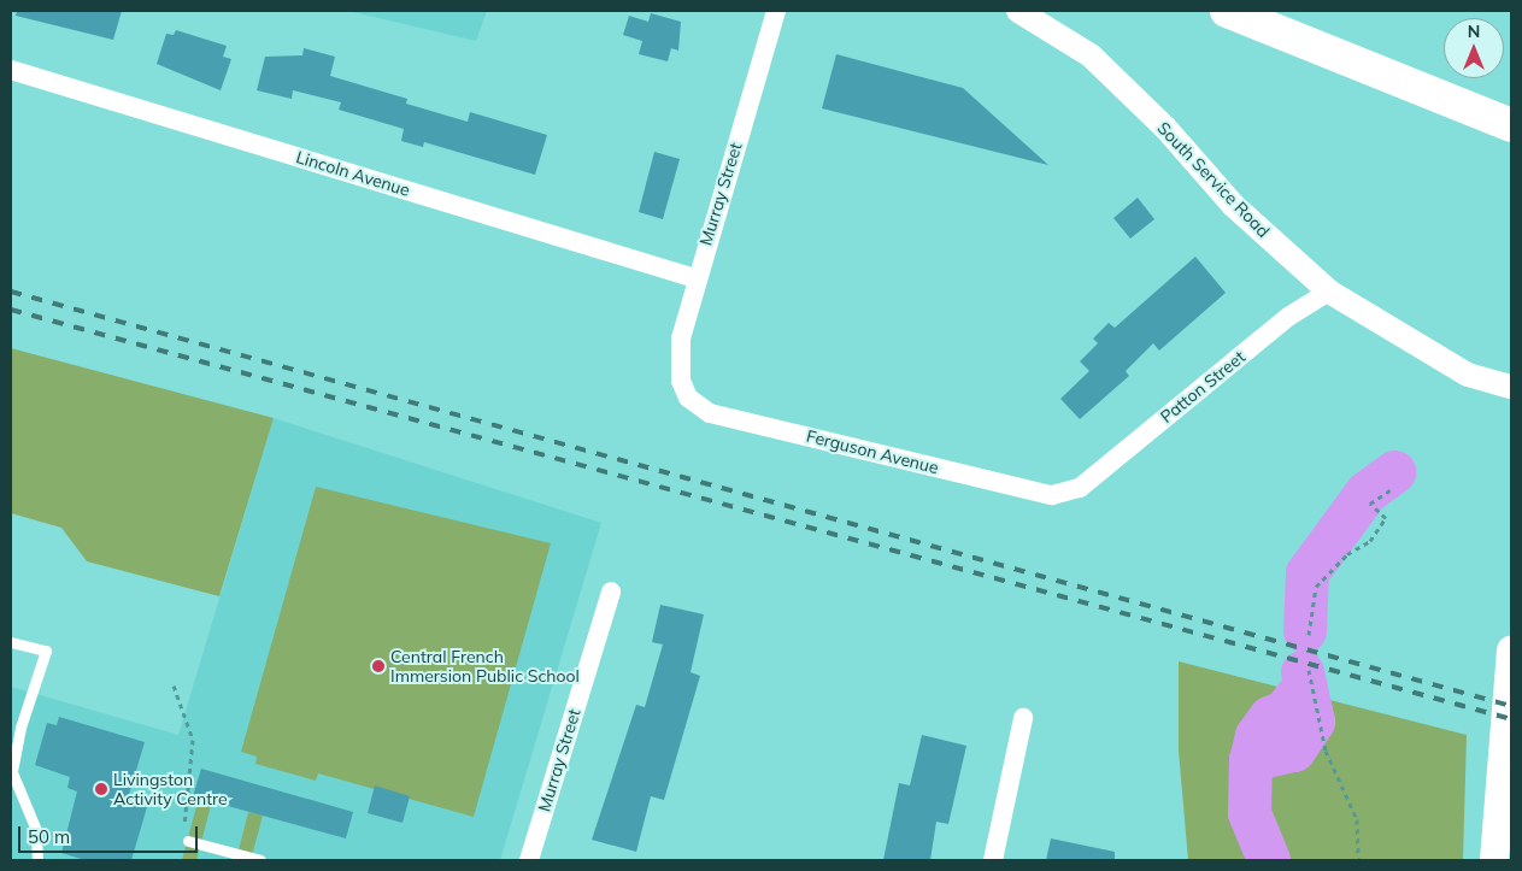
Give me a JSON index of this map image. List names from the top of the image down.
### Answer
{
  "streets": {
    "street": [
      "Lincoln Avenue",
      "South Service Road",
      "Murray Street",
      "Patton Street",
      "Ferguson Avenue"
    ]
  },
  "crossings": [
    ["Lincoln Avenue", "Murray Street"],
    ["South Service Road", "Patton Street"],
    ["Murray Street", "Ferguson Avenue"],
    ["Patton Street", "Ferguson Avenue"]
  ],
  "places": ["Central French Immersion Public School", "Livingston Activity Centre"],
  "scale_bar": "50 m",
  "north": "top"
}
